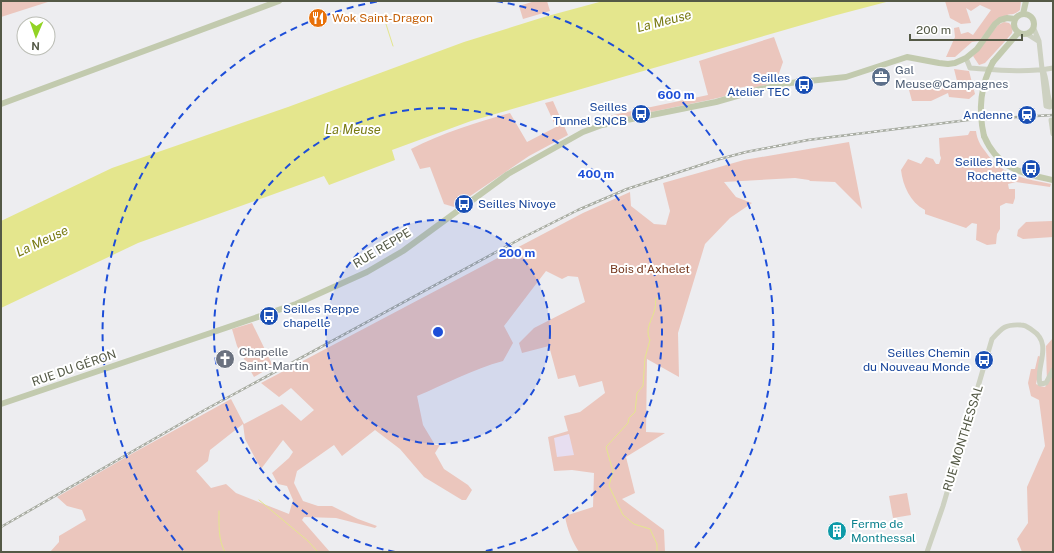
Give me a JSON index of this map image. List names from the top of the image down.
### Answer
{
  "streets": {
    "main road": ["RUE REPPE", "RUE DU GÉRON"],
    "street": ["RUE MONTHESSAL"]
  },
  "crossings": [
    ["RUE REPPE", "RUE DU GÉRON"]
  ],
  "water": ["La Meuse"],
  "parks": ["Bois d'Axhelet"],
  "places": {
    "restaurant": ["Wok Saint-Dragon"],
    "office": ["Gal Meuse@Campagnes"],
    "bus stop": [
      "Seilles Atelier TEC",
      "Seilles Tunnel SNCB",
      "Seilles Rue Rochette",
      "Seilles Nivoye",
      "Seilles Reppe chapelle",
      "Seilles Chemin du Nouveau Monde"
    ],
    "station": ["Andenne"],
    "church": ["Chapelle Saint-Martin"],
    "building": ["Ferme de Monthessal"]
  },
  "scale_bar": "200 m",
  "north": "bottom",
  "rings": ["600 m", "400 m", "200 m"]
}
